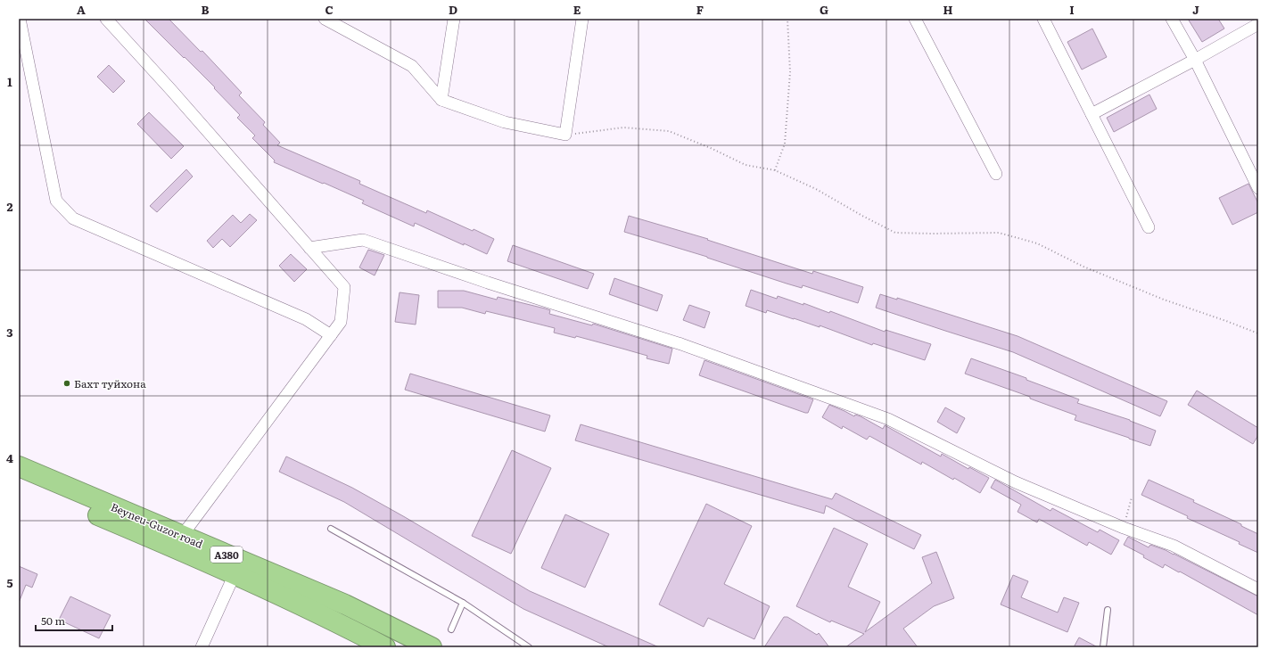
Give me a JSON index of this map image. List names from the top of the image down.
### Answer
{
  "streets": {
    "highway": ["Beyneu-Guzor road", "A380"]
  },
  "places": ["Бахт туйхона"],
  "scale_bar": "50 m",
  "grid": {
    "columns": [
      "A",
      "B",
      "C",
      "D",
      "E",
      "F",
      "G",
      "H",
      "I",
      "J"
    ],
    "rows": [
      "1",
      "2",
      "3",
      "4",
      "5"
    ]
  }
}
